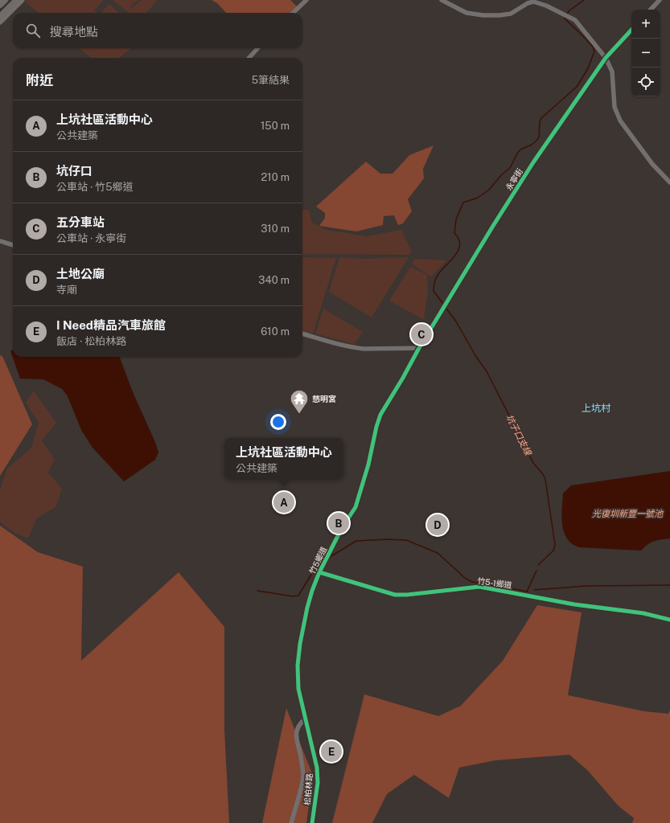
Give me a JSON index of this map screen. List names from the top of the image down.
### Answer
{
  "streets": {
    "street": [
      "永寧街",
      "竹5鄉道",
      "竹5-1鄉道",
      "松柏林路"
    ]
  },
  "crossings": [
    ["永寧街", "竹5鄉道"],
    ["竹5鄉道", "竹5-1鄉道"],
    ["竹5鄉道", "松柏林路"]
  ],
  "districts": ["上坑村"],
  "water": ["坑子口支線", "光復圳新豐一號池"],
  "places": {
    "temple": ["慈明宮"]
  },
  "page": {
    "map_buttons": ["+", "−"],
    "search": "搜尋地點",
    "heading": ["附近", "5筆結果"],
    "list": [
      {
        "mark": "A",
        "name": "上坑社區活動中心",
        "note": "公共建築",
        "value": "150 m"
      },
      {
        "mark": "B",
        "name": "坑仔口",
        "note": "公車站 · 竹5鄉道",
        "value": "210 m"
      },
      {
        "mark": "C",
        "name": "五分車站",
        "note": "公車站 · 永寧街",
        "value": "310 m"
      },
      {
        "mark": "D",
        "name": "土地公廟",
        "note": "寺廟",
        "value": "340 m"
      },
      {
        "mark": "E",
        "name": "I Need精品汽車旅館",
        "note": "飯店 · 松柏林路",
        "value": "610 m"
      }
    ],
    "pins": [
      "C",
      "A",
      "B",
      "D",
      "E"
    ],
    "popup": ["上坑社區活動中心", "公共建築"]
  }
}
